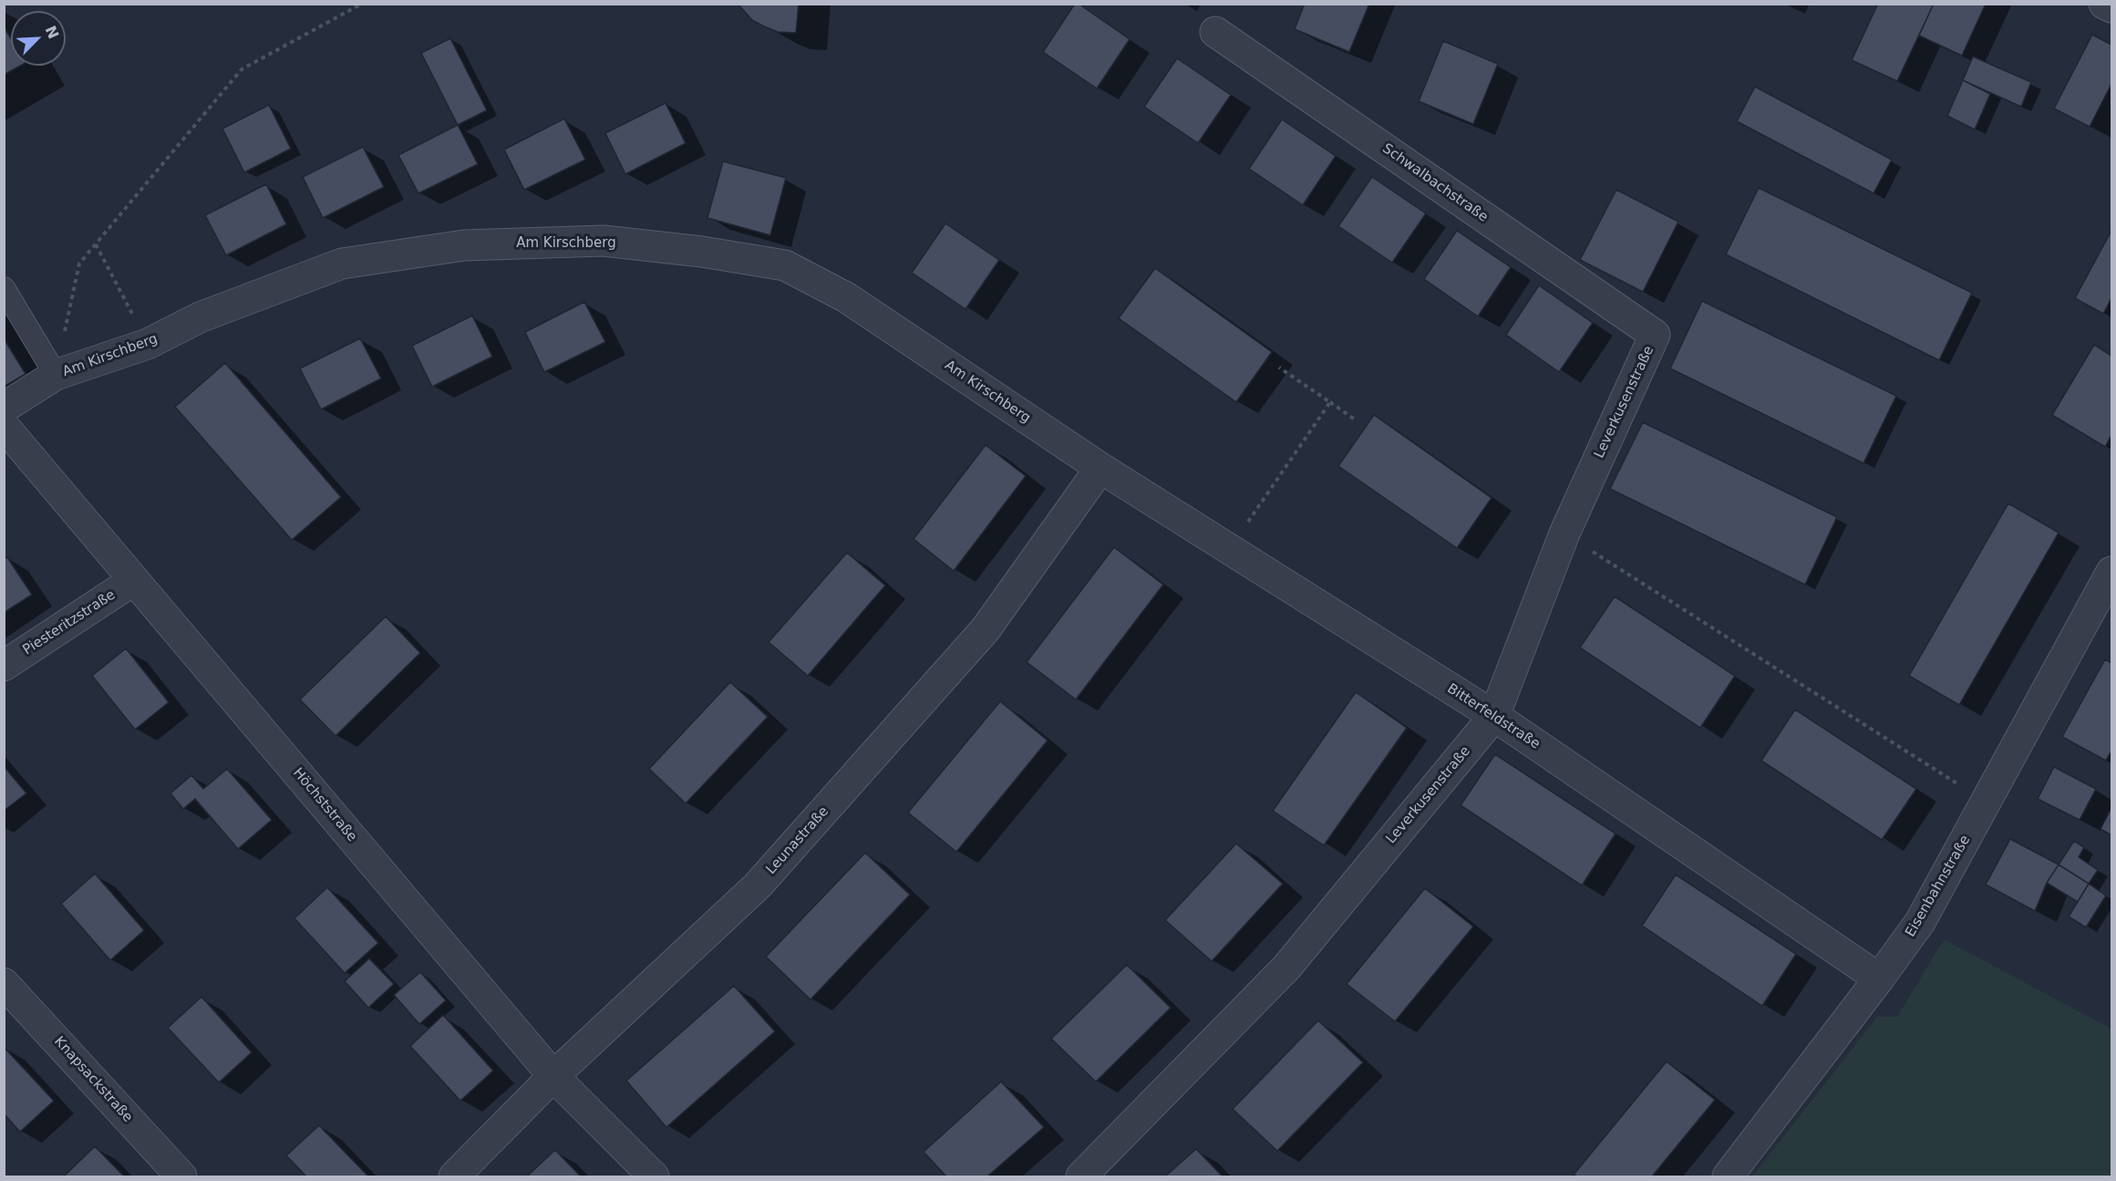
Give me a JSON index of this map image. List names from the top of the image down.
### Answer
{
  "streets": {
    "street": [
      "Schwalbachstraße",
      "Am Kirschberg",
      "Leverkusenstraße",
      "Piesteritzstraße",
      "Bitterfeldstraße",
      "Höchststraße",
      "Leunastraße",
      "Eisenbahnstraße",
      "Knapsackstraße"
    ]
  },
  "crossings": [
    ["Schwalbachstraße", "Leverkusenstraße"],
    ["Am Kirschberg", "Bitterfeldstraße"],
    ["Am Kirschberg", "Leunastraße"],
    ["Leverkusenstraße", "Bitterfeldstraße"],
    ["Piesteritzstraße", "Höchststraße"],
    ["Bitterfeldstraße", "Leunastraße"],
    ["Bitterfeldstraße", "Eisenbahnstraße"],
    ["Höchststraße", "Leunastraße"]
  ],
  "north": "top right"
}
